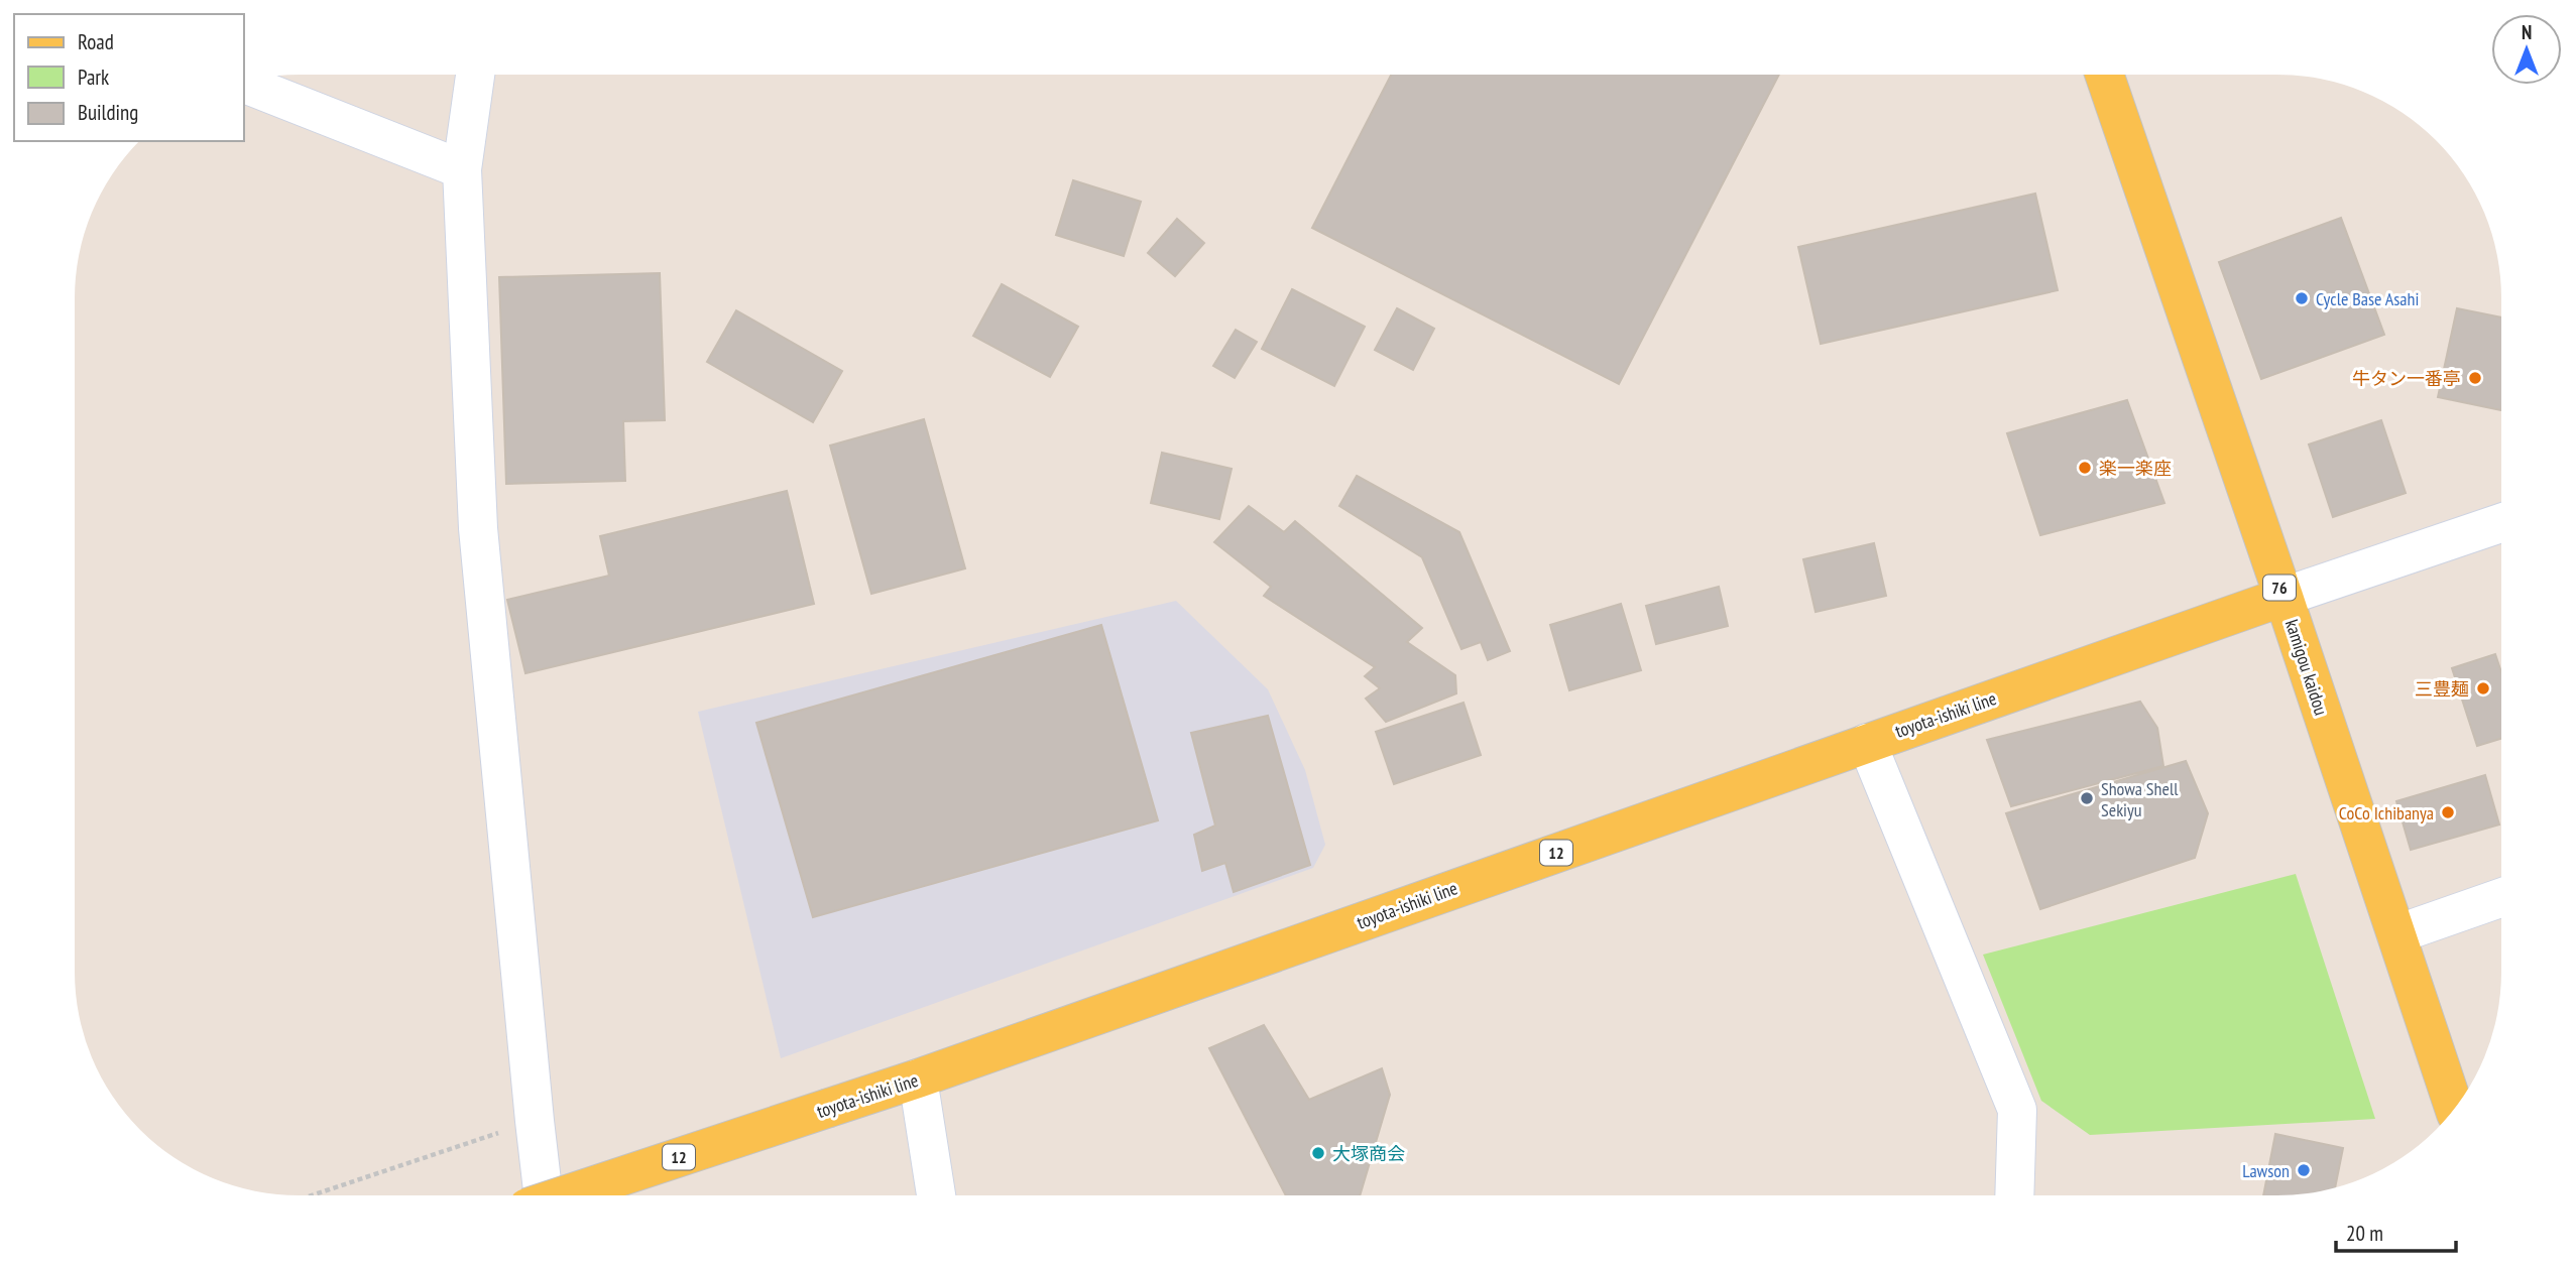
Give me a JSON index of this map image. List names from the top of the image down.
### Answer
{
  "streets": {
    "main road": [
      "76",
      "kamigou kaidou",
      "toyota-ishiki line",
      "12"
    ]
  },
  "crossings": [
    ["kamigou kaidou", "toyota-ishiki line"]
  ],
  "places": [
    "Cycle Base Asahi",
    "牛タン一番亭",
    "楽一楽座",
    "三豊麺",
    "Showa Shell Sekiyu",
    "CoCo Ichibanya",
    "大塚商会",
    "Lawson"
  ],
  "legend": ["Road", "Park", "Building"],
  "scale_bar": "20 m",
  "north": "top"
}
